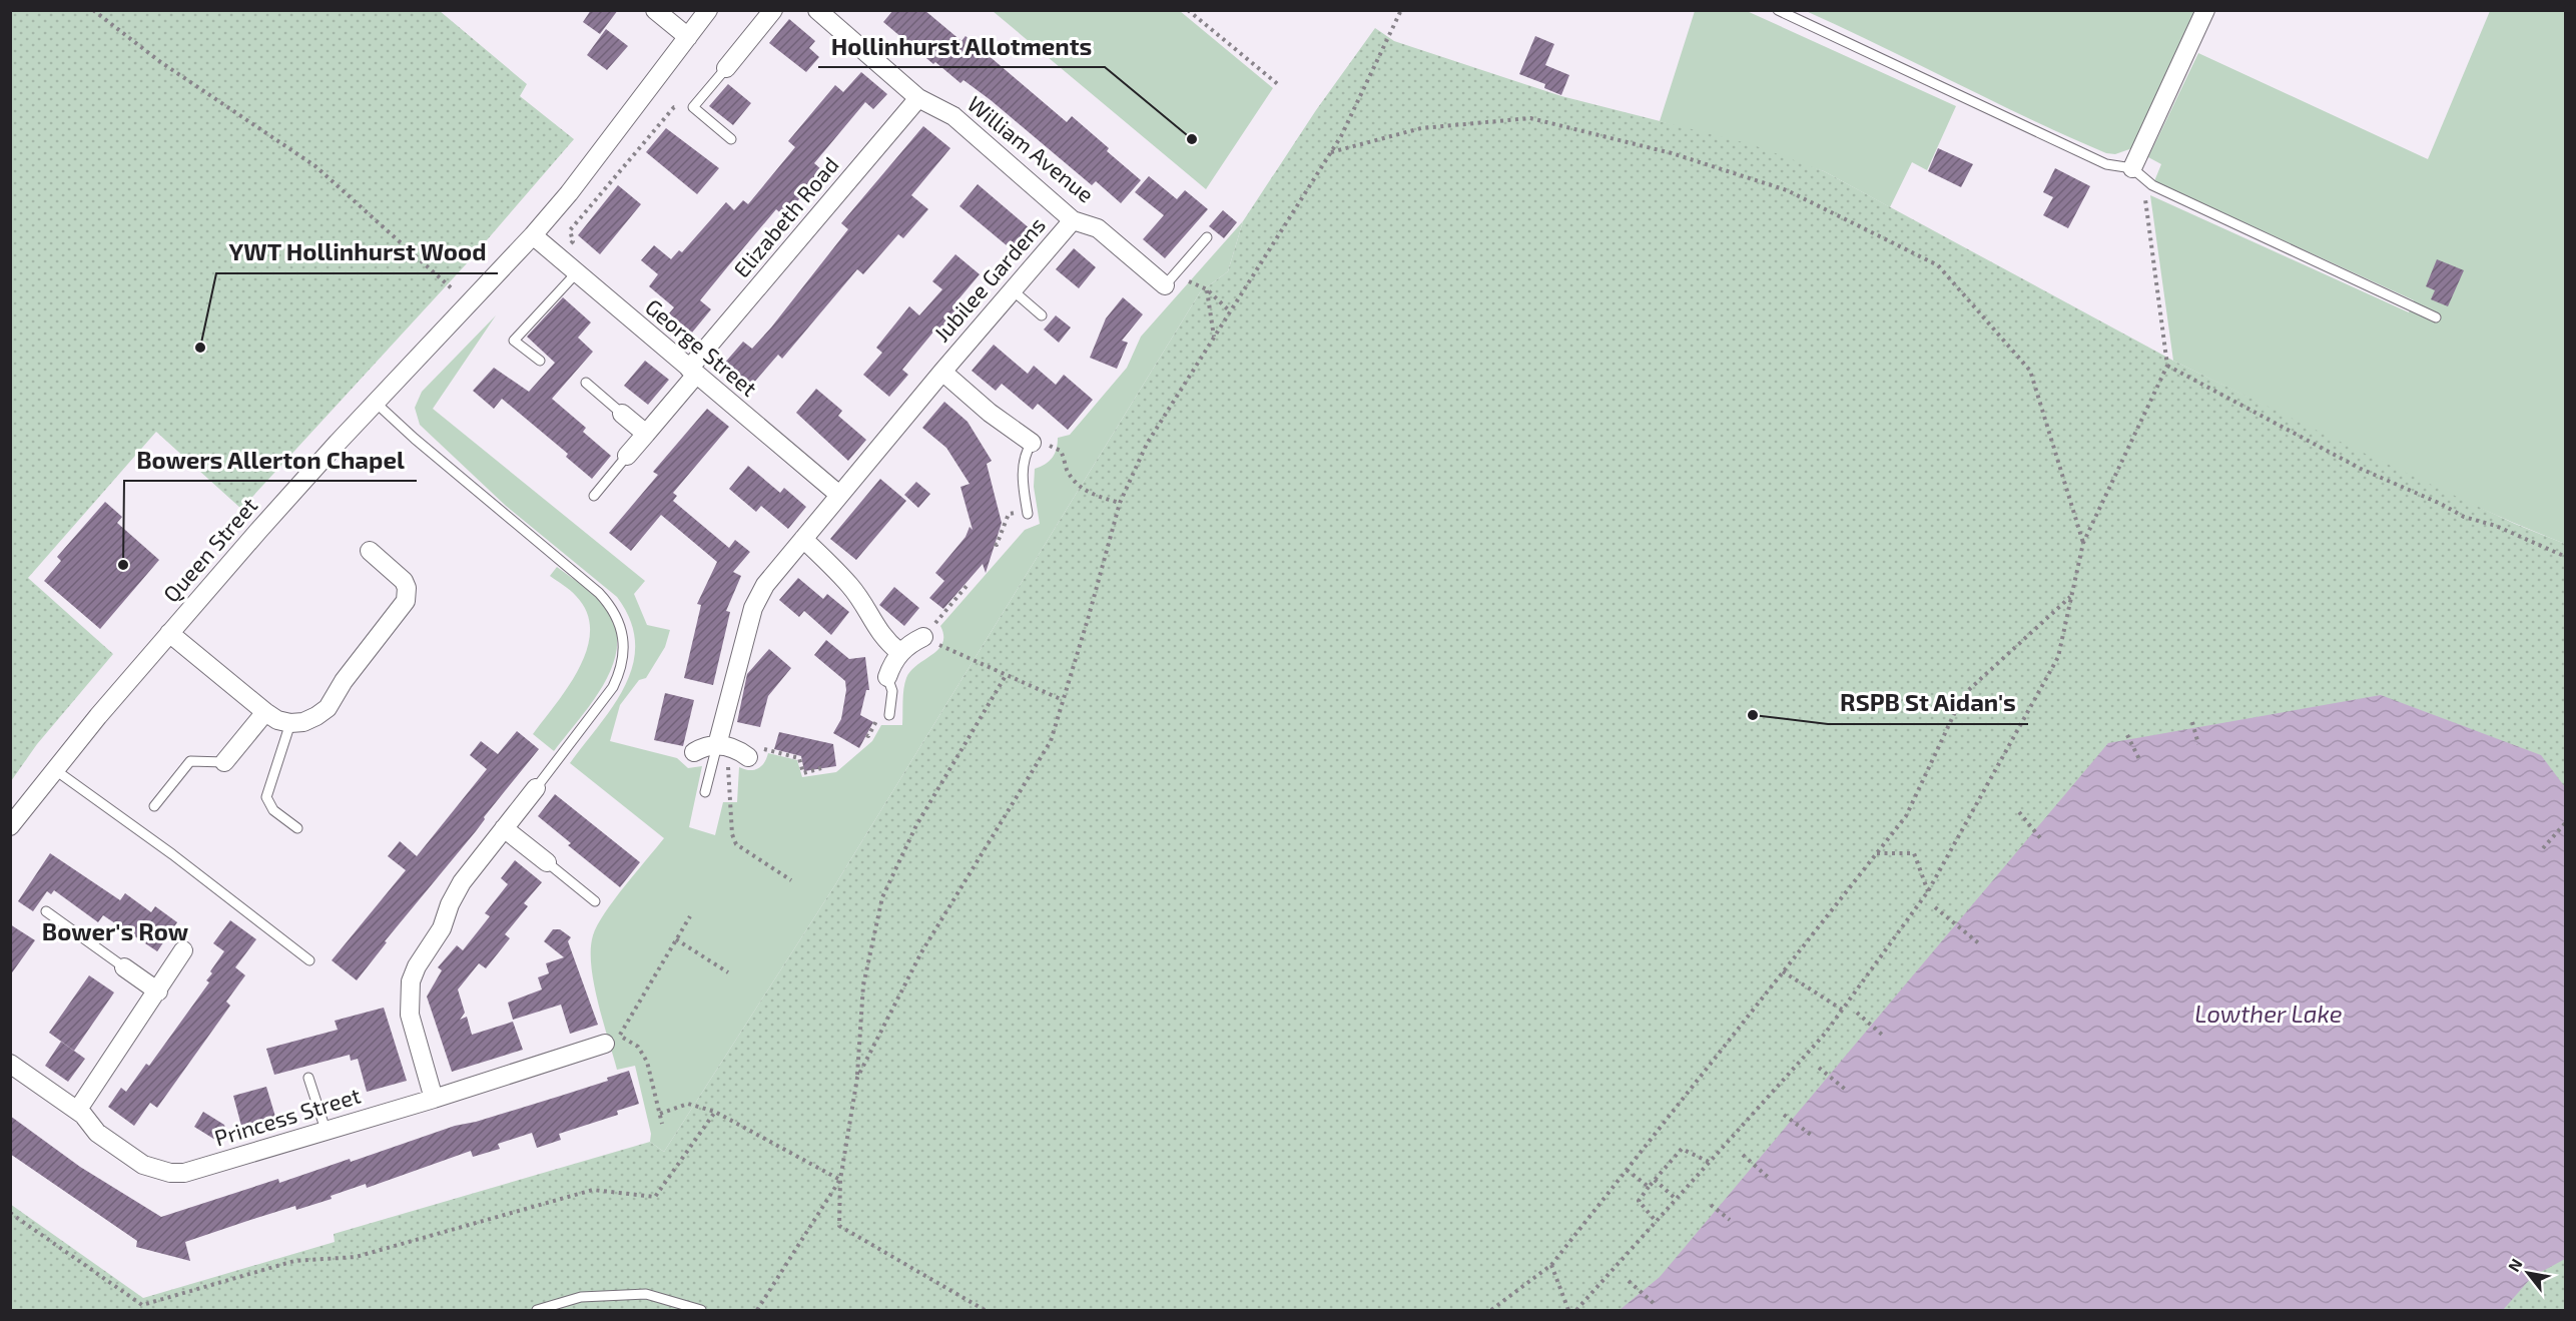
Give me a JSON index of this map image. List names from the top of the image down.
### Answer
{
  "streets": {
    "street": [
      "William Avenue",
      "Elizabeth Road",
      "Jubilee Gardens",
      "George Street",
      "Queen Street",
      "Princess Street"
    ]
  },
  "crossings": [
    ["William Avenue", "Elizabeth Road"],
    ["William Avenue", "Jubilee Gardens"],
    ["Elizabeth Road", "George Street"],
    ["Jubilee Gardens", "George Street"],
    ["George Street", "Queen Street"]
  ],
  "districts": ["Bower's Row"],
  "water": ["Lowther Lake"],
  "places": [
    "Hollinhurst Allotments",
    "YWT Hollinhurst Wood",
    "Bowers Allerton Chapel",
    "RSPB St Aidan's"
  ],
  "north": "top left"
}
